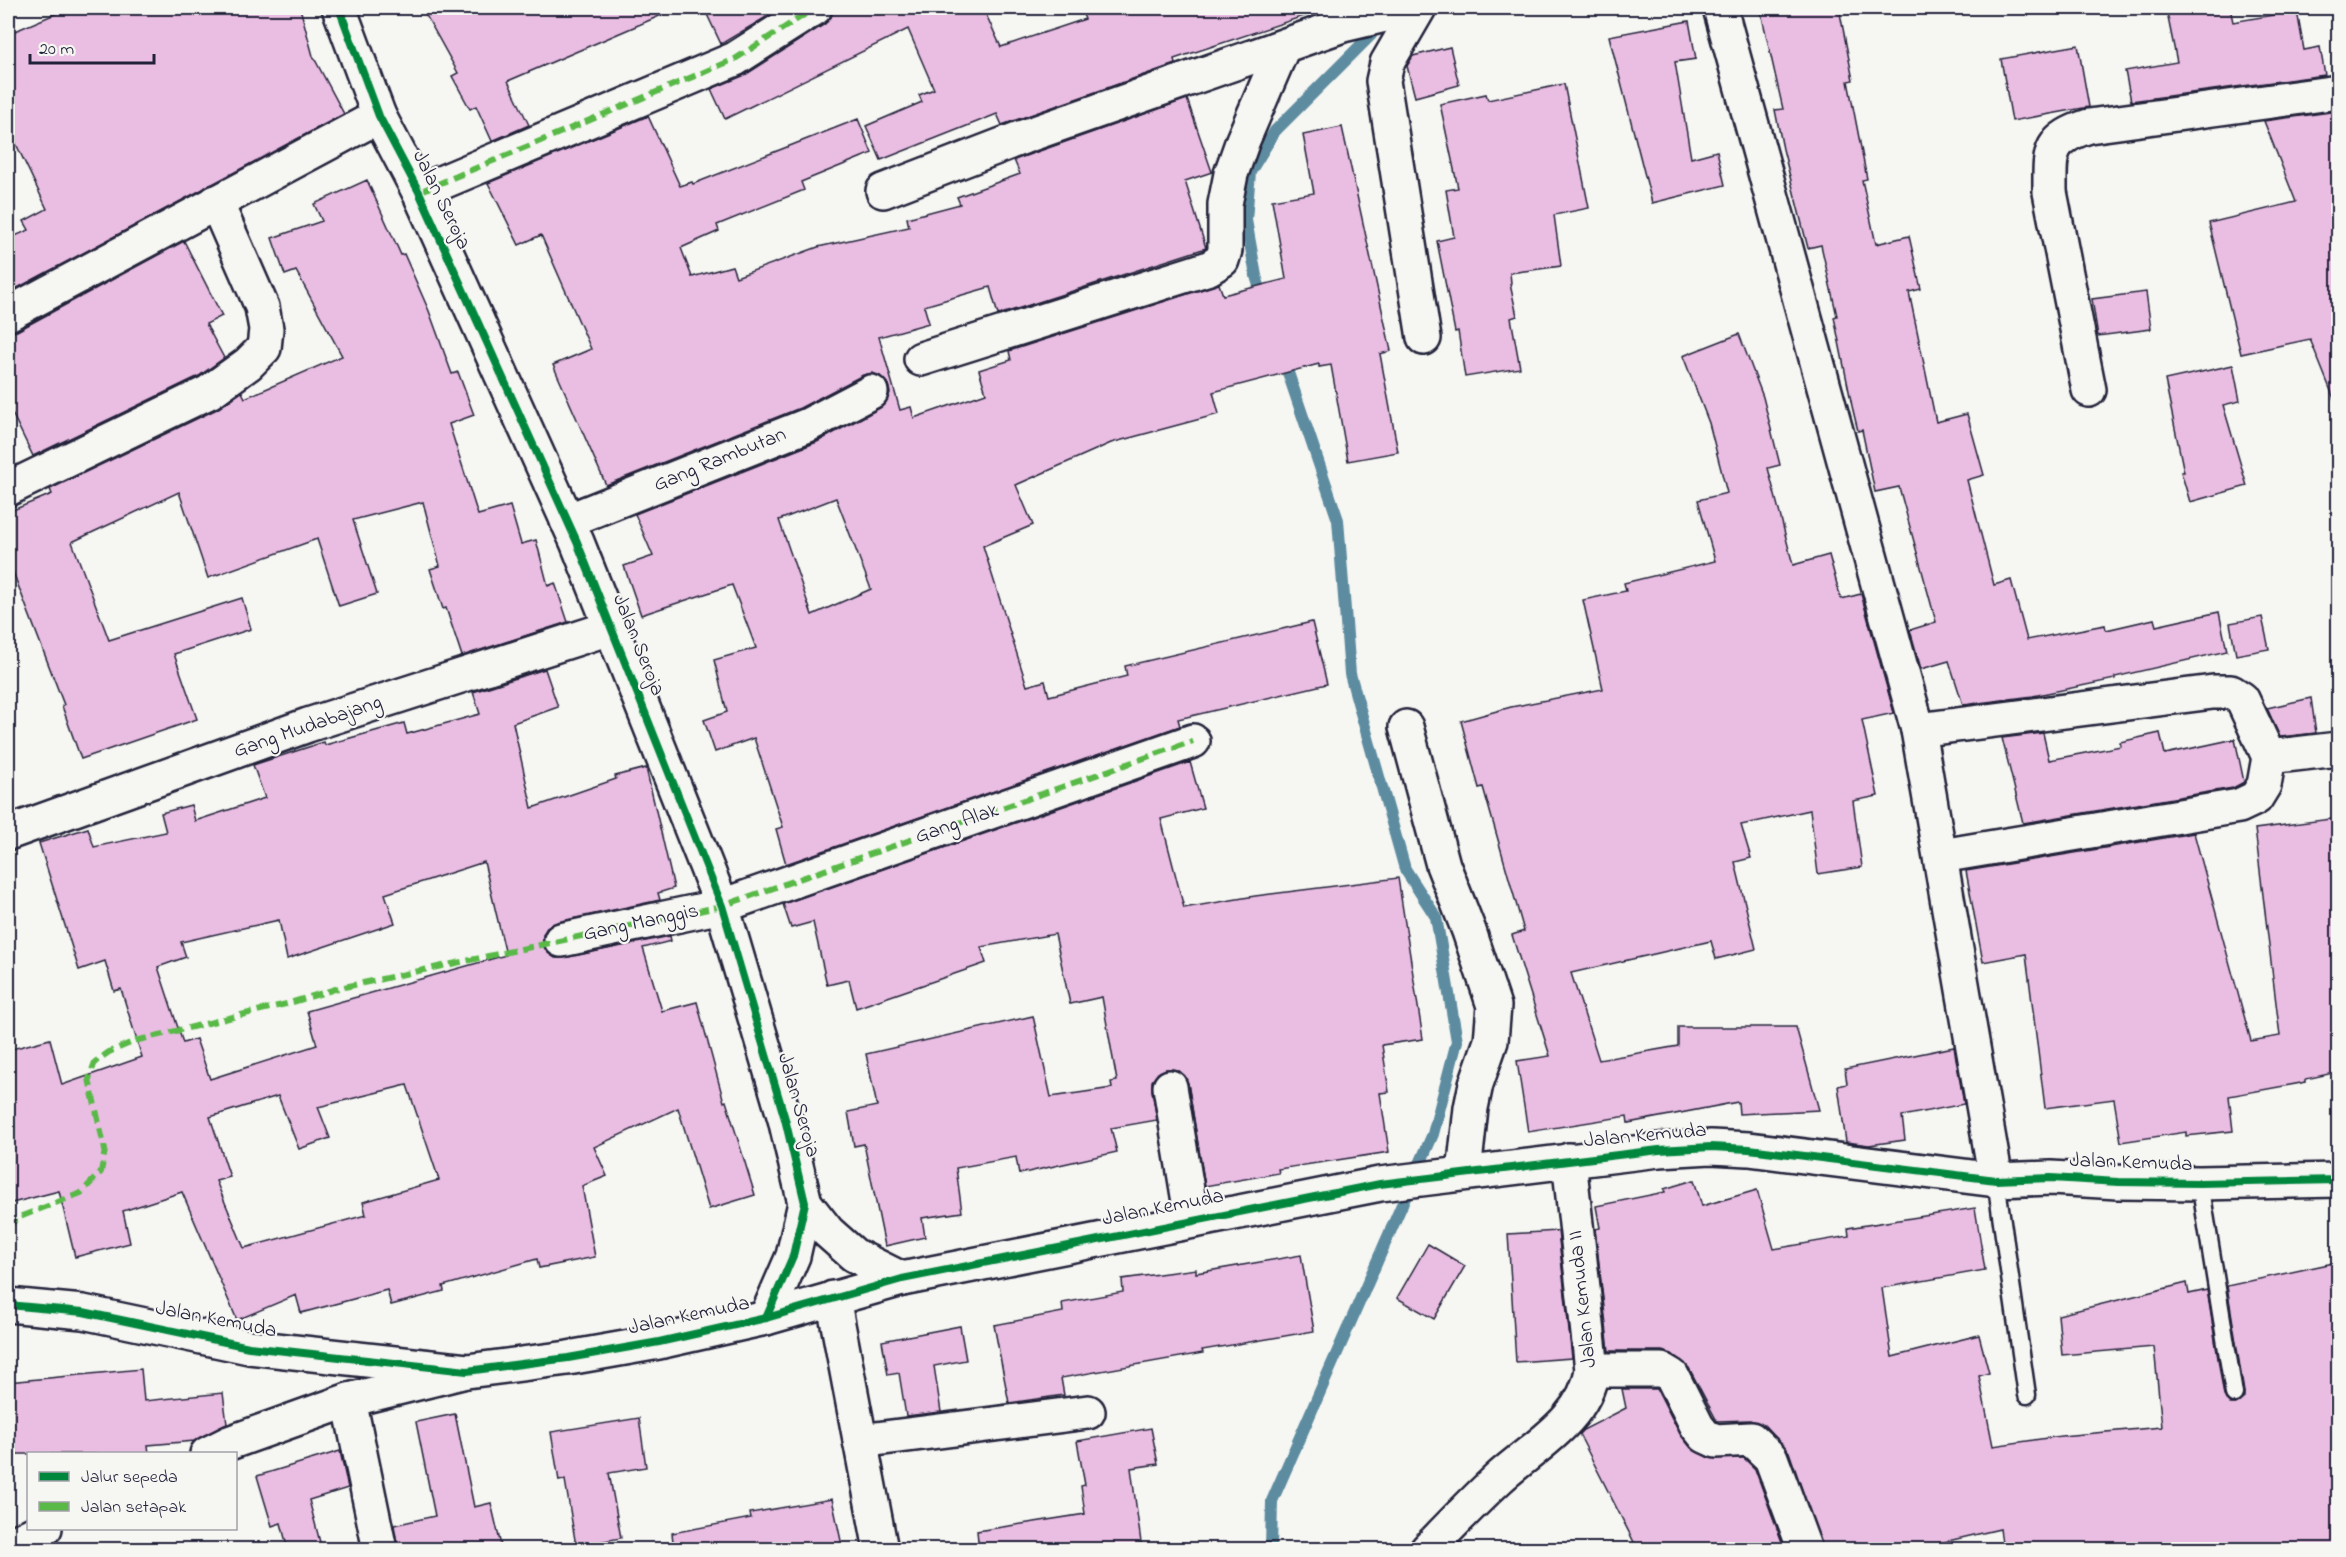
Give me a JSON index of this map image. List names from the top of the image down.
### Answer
{
  "streets": {
    "street": [
      "Jalan Seroja",
      "Gang Rambutan",
      "Gang Mudabajang",
      "Gang Alak",
      "Gang Manggis",
      "Jalan Kemuda",
      "Jalan Kemuda II"
    ]
  },
  "crossings": [
    ["Jalan Seroja", "Gang Rambutan"],
    ["Jalan Seroja", "Gang Mudabajang"],
    ["Jalan Seroja", "Gang Alak"],
    ["Jalan Seroja", "Gang Manggis"],
    ["Jalan Seroja", "Jalan Kemuda"],
    ["Gang Alak", "Gang Manggis"],
    ["Jalan Kemuda", "Jalan Kemuda II"]
  ],
  "legend": ["Jalur sepeda", "Jalan setapak"],
  "scale_bar": "20 m"
}
